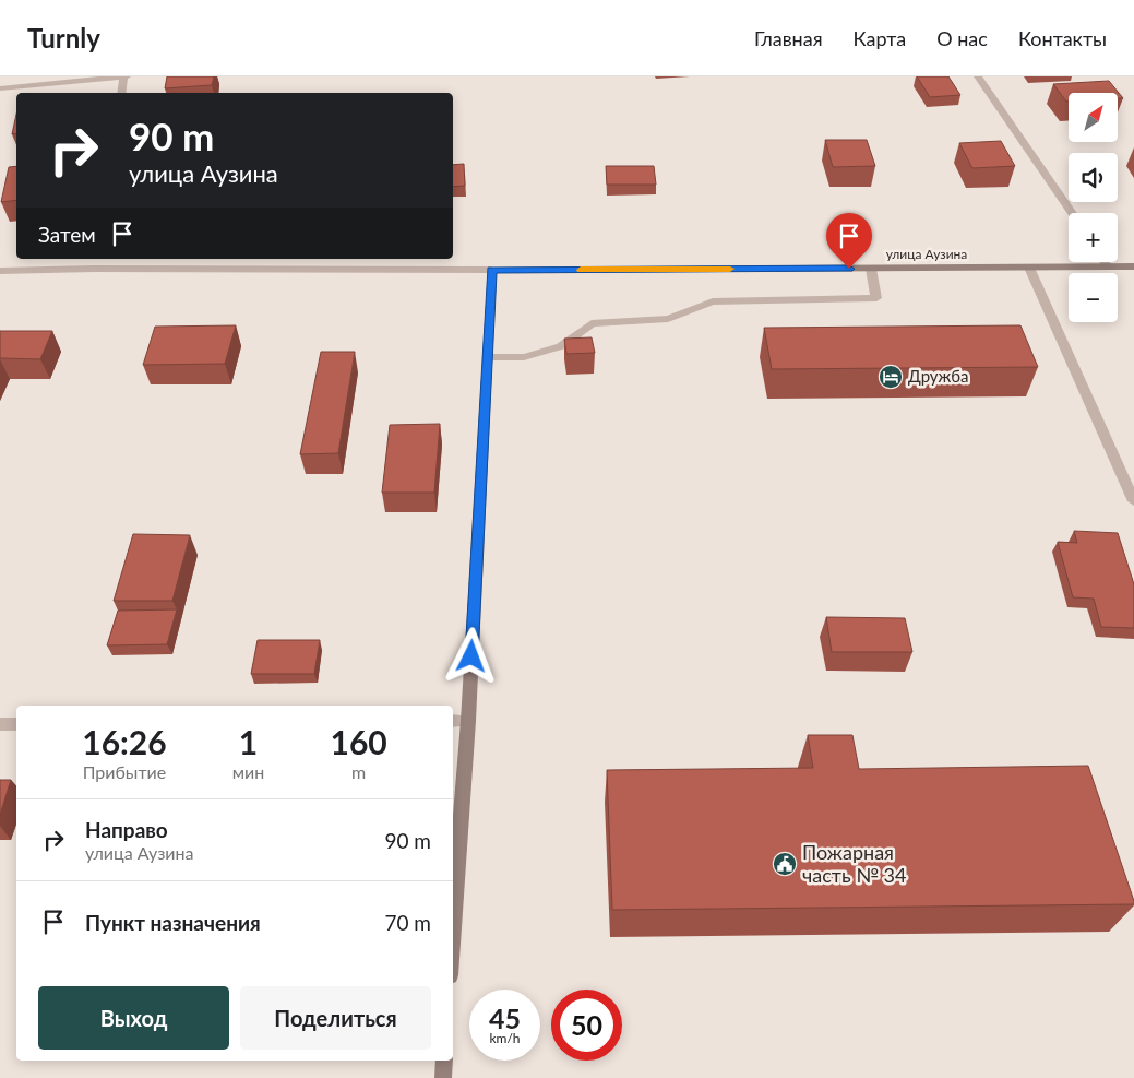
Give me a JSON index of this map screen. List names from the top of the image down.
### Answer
{
  "streets": {
    "main road": ["улица Аузина"]
  },
  "places": {
    "hotel": ["Дружба"],
    "public building": ["Пожарная часть № 34"]
  },
  "north": "top right",
  "page": {
    "header": "Turnly",
    "nav": [
      "Главная",
      "Карта",
      "О нас",
      "Контакты"
    ],
    "map_buttons": ["+", "−"],
    "turn": ["90 m", "улица Аузина"],
    "then": "Затем",
    "eta": [
      "16:26",
      "Прибытие",
      "1",
      "мин",
      "160",
      "m"
    ],
    "list": [
      {
        "name": "Направо",
        "note": "улица Аузина",
        "value": "90 m"
      },
      {
        "name": "Пункт назначения",
        "value": "70 m"
      }
    ],
    "buttons": ["Выход", "Поделиться"],
    "speed": "45 km/h",
    "limit": "50"
  }
}
